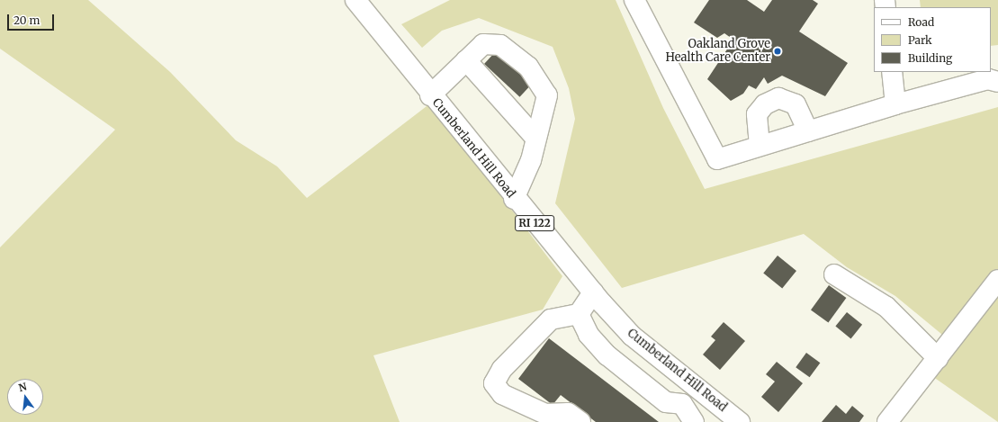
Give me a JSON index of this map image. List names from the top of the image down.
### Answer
{
  "streets": {
    "main road": ["Cumberland Hill Road", "RI 122"]
  },
  "places": ["Oakland Grove Health Care Center"],
  "legend": ["Road", "Park", "Building"],
  "scale_bar": "20 m",
  "north": "top"
}
